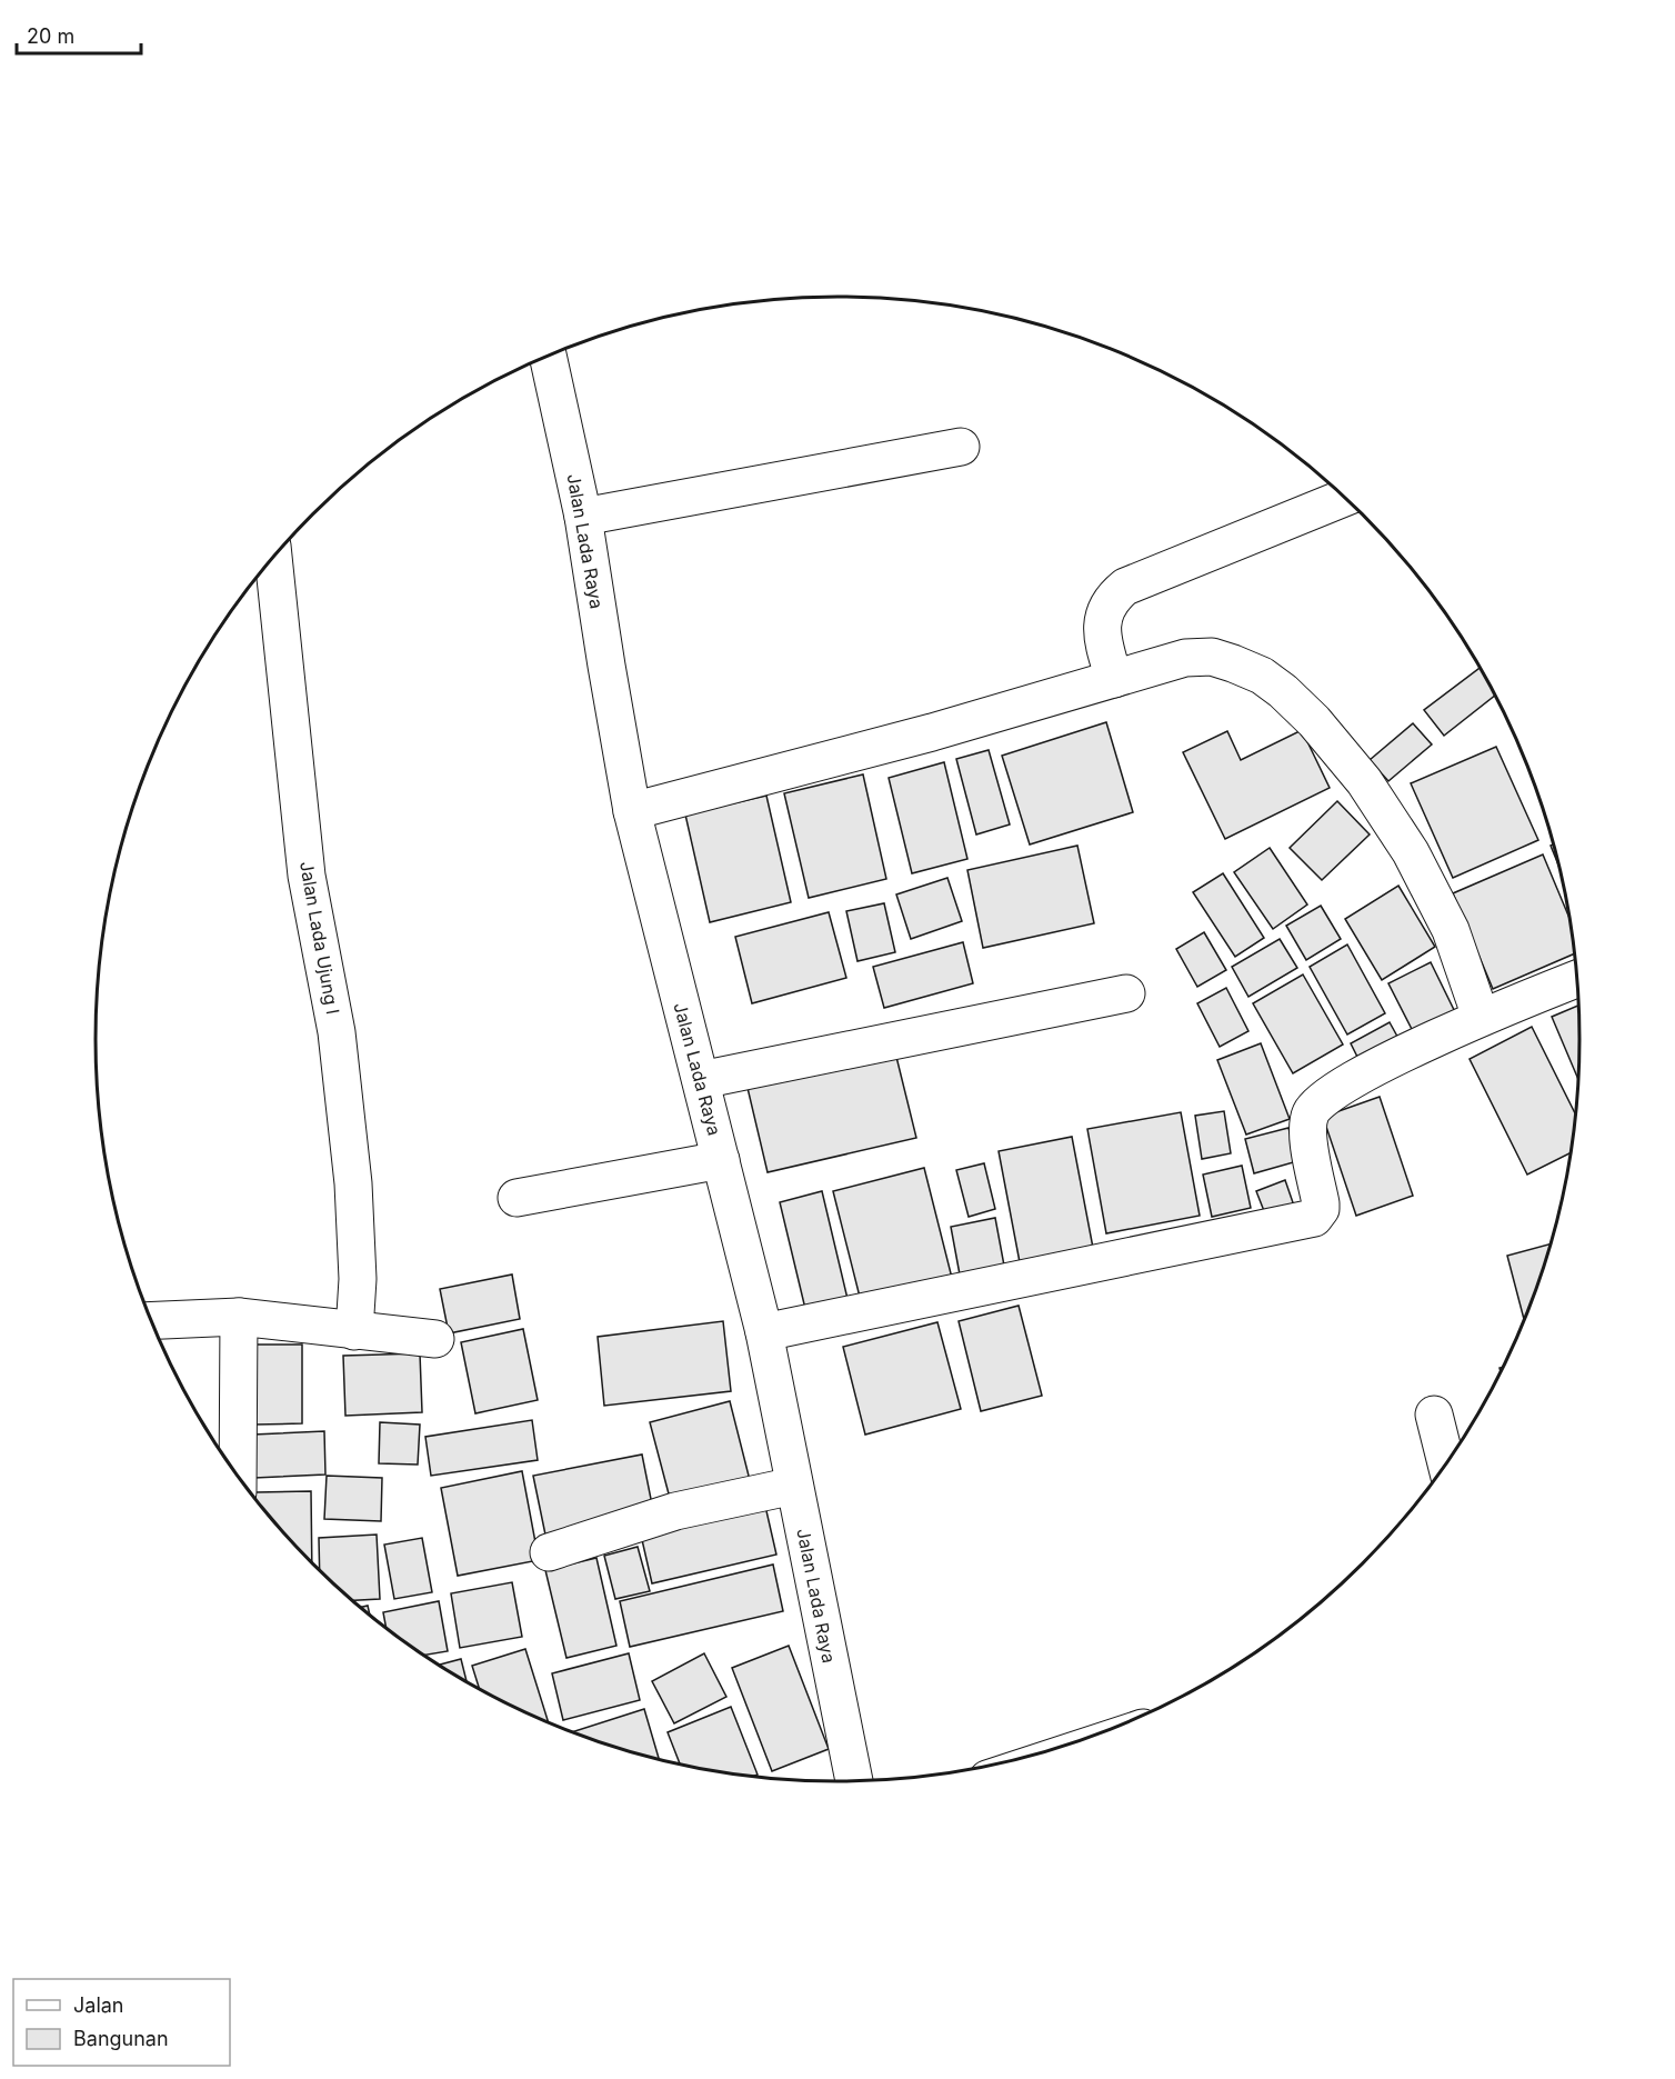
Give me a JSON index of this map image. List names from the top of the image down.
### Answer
{
  "streets": {
    "main road": ["Jalan Lada Raya", "Jalan Lada Ujung I"]
  },
  "legend": ["Jalan", "Bangunan"],
  "scale_bar": "20 m"
}
